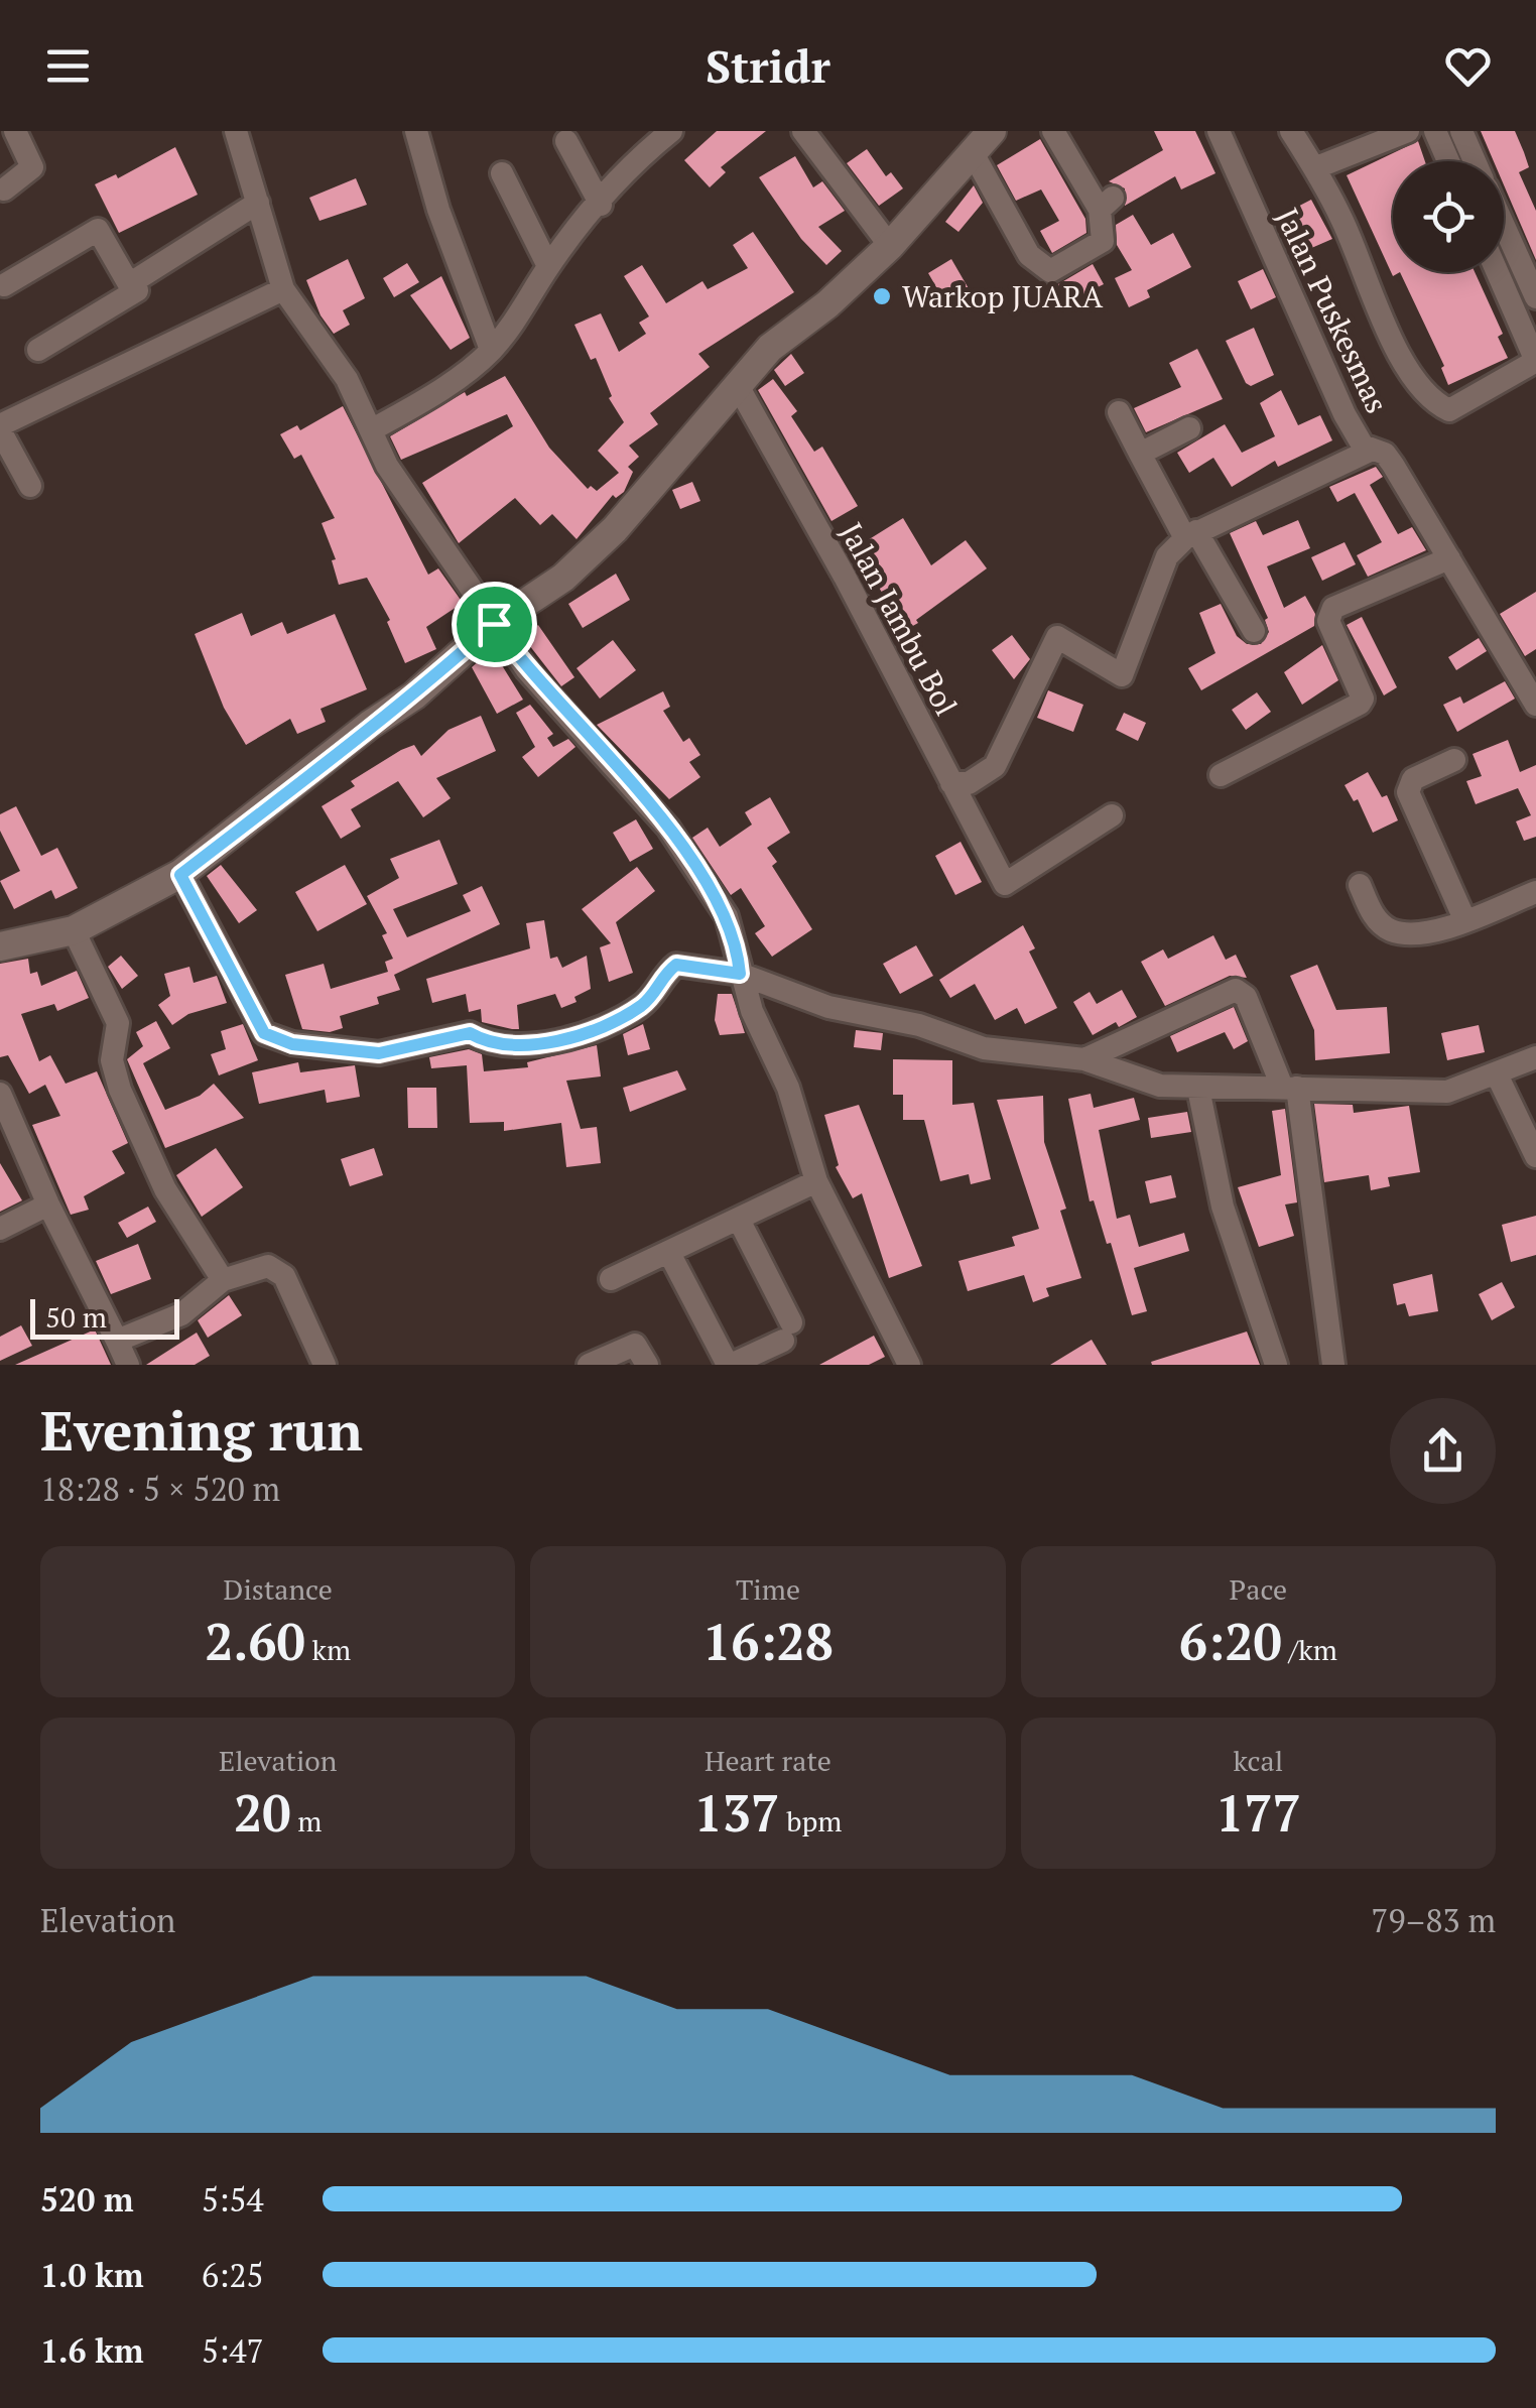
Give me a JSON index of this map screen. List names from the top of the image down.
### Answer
{
  "streets": {
    "street": ["Jalan Puskesmas", "Jalan Jambu Bol"]
  },
  "places": ["Warkop JUARA"],
  "scale_bar": "50 m",
  "page": {
    "header": "Stridr",
    "scale": "50 m",
    "heading": ["Evening run", "18:28 · 5 × 520 m"],
    "stats": [
      ["Distance", "2.60 km"],
      ["Time", "16:28"],
      ["Pace", "6:20 /km"],
      ["Elevation", "20 m"],
      ["Heart rate", "137 bpm"],
      ["kcal", "177"]
    ],
    "chart": ["Elevation", "79–83 m"],
    "list": [
      {
        "name": "520 m",
        "note": "5:54"
      },
      {
        "name": "1.0 km",
        "note": "6:25"
      },
      {
        "name": "1.6 km",
        "note": "5:47"
      }
    ]
  }
}
